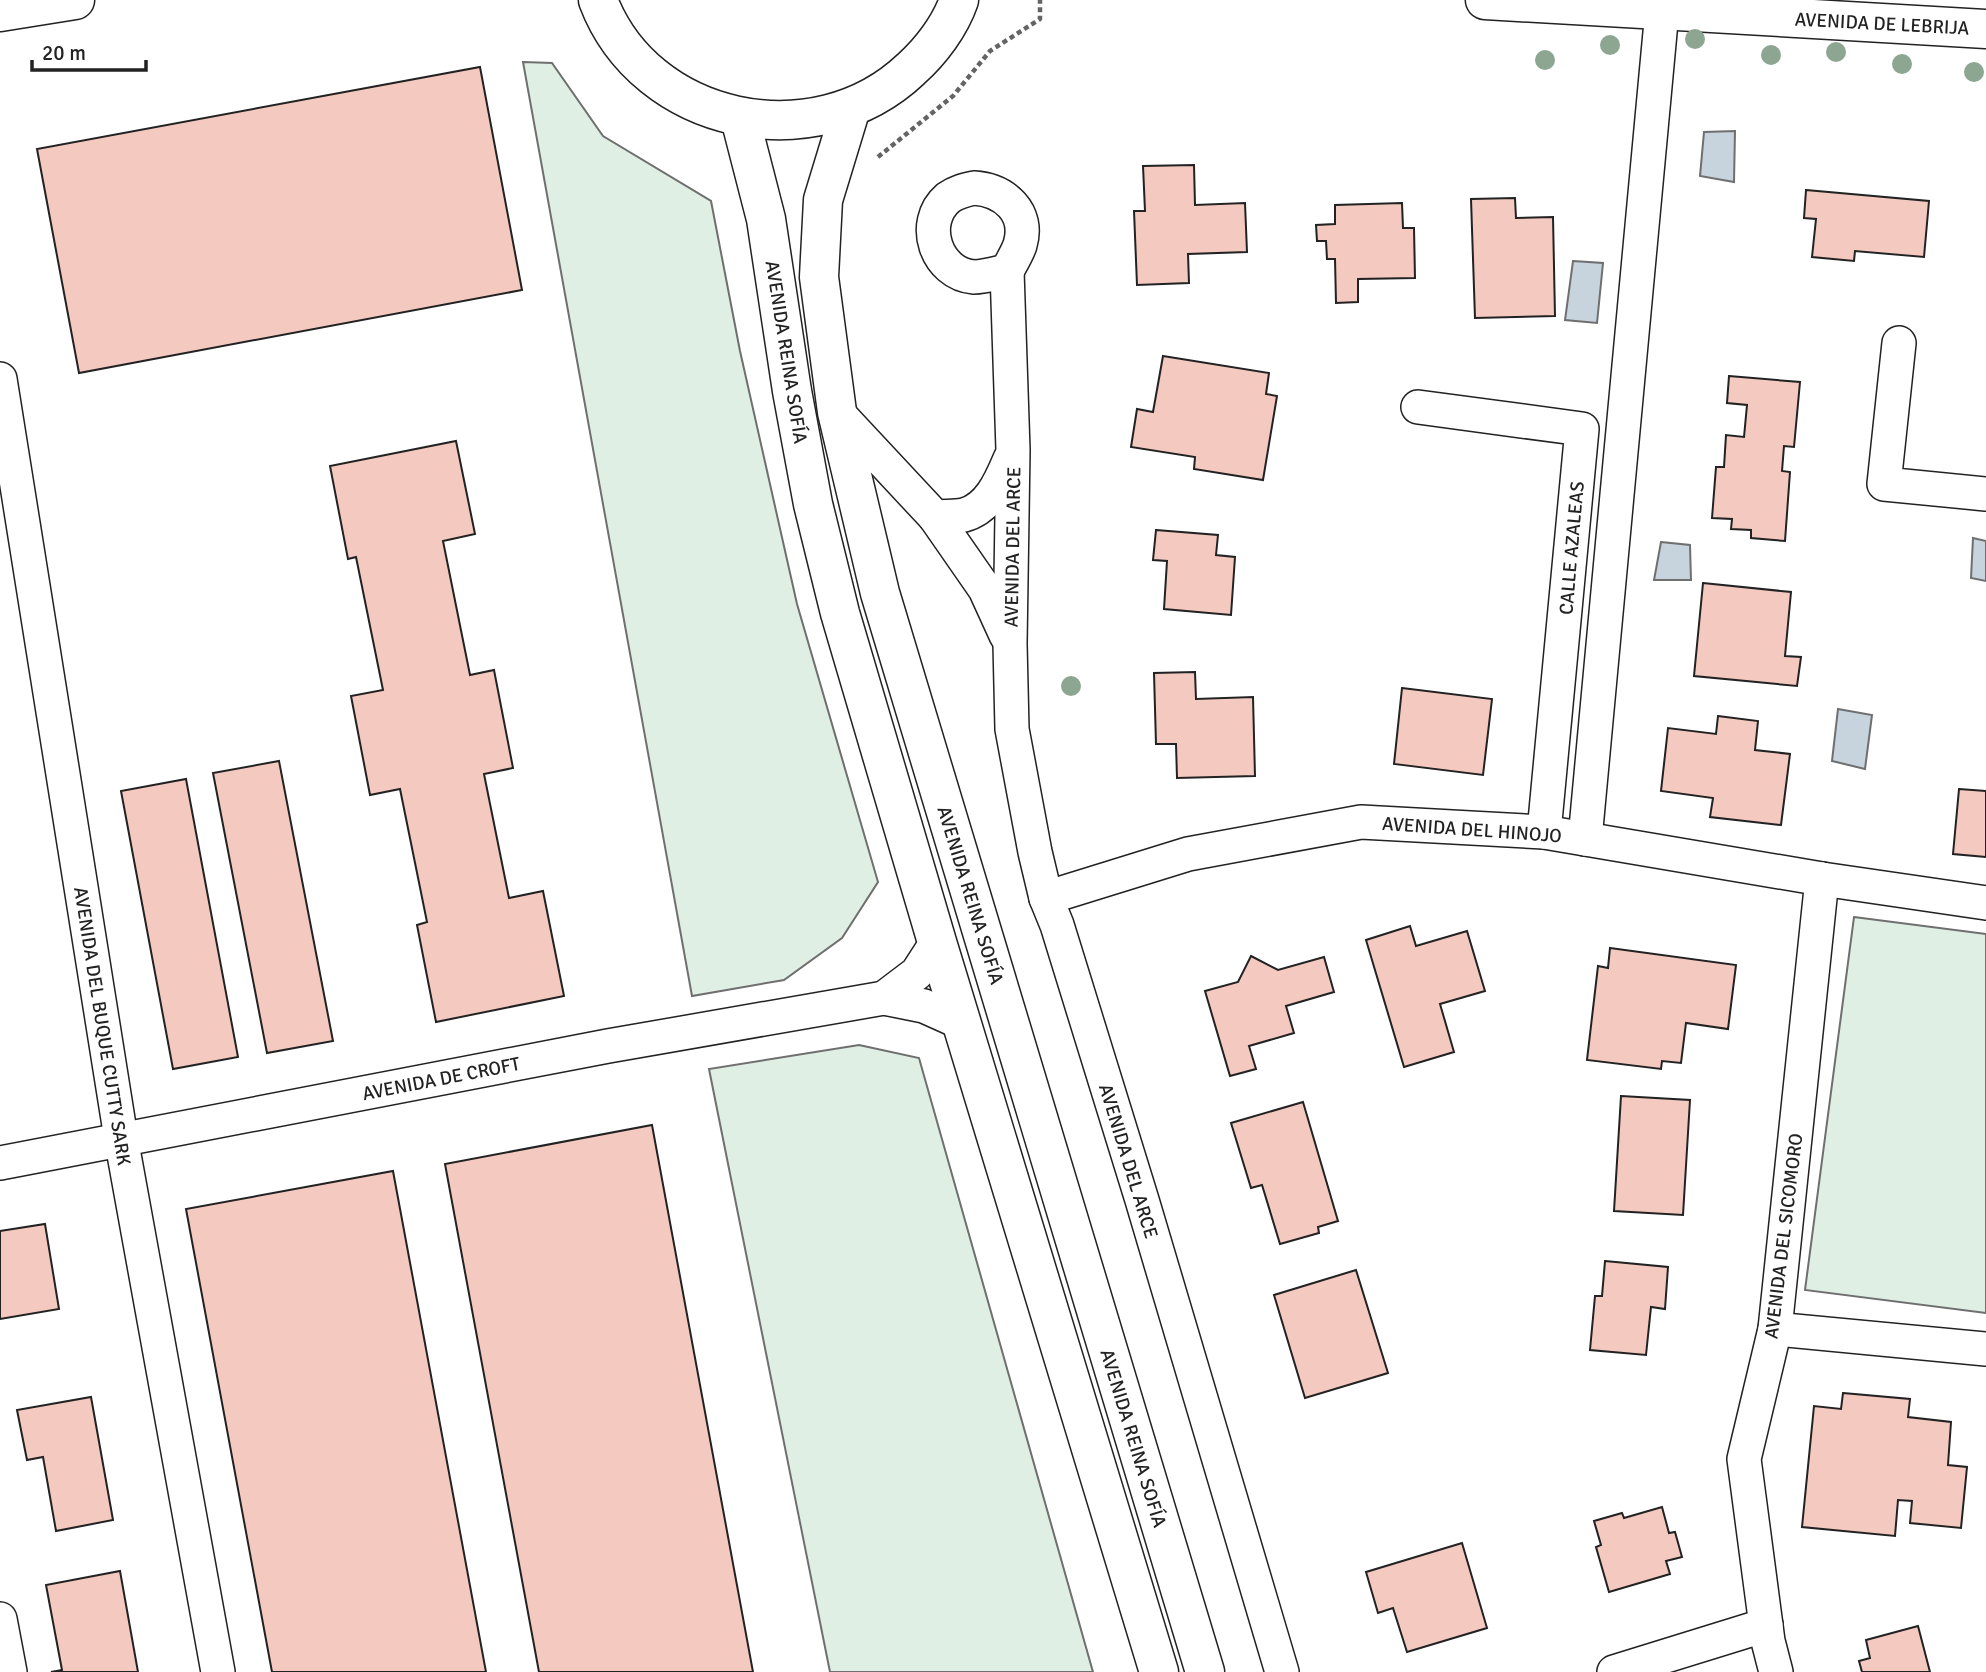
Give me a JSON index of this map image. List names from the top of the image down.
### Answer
{
  "streets": {
    "main road": ["AVENIDA DE LEBRIJA", "AVENIDA REINA SOFÍA"],
    "street": [
      "AVENIDA DEL ARCE",
      "CALLE AZALEAS",
      "AVENIDA DEL HINOJO",
      "AVENIDA DEL BUQUE CUTTY SARK",
      "AVENIDA DE CROFT",
      "AVENIDA DEL SICOMORO"
    ]
  },
  "crossings": [
    ["AVENIDA REINA SOFÍA", "AVENIDA DEL ARCE"],
    ["AVENIDA REINA SOFÍA", "AVENIDA DE CROFT"],
    ["AVENIDA DEL ARCE", "AVENIDA DEL HINOJO"],
    ["CALLE AZALEAS", "AVENIDA DEL HINOJO"],
    ["AVENIDA DEL HINOJO", "AVENIDA DEL SICOMORO"],
    ["AVENIDA DEL BUQUE CUTTY SARK", "AVENIDA DE CROFT"]
  ],
  "scale_bar": "20 m"
}
